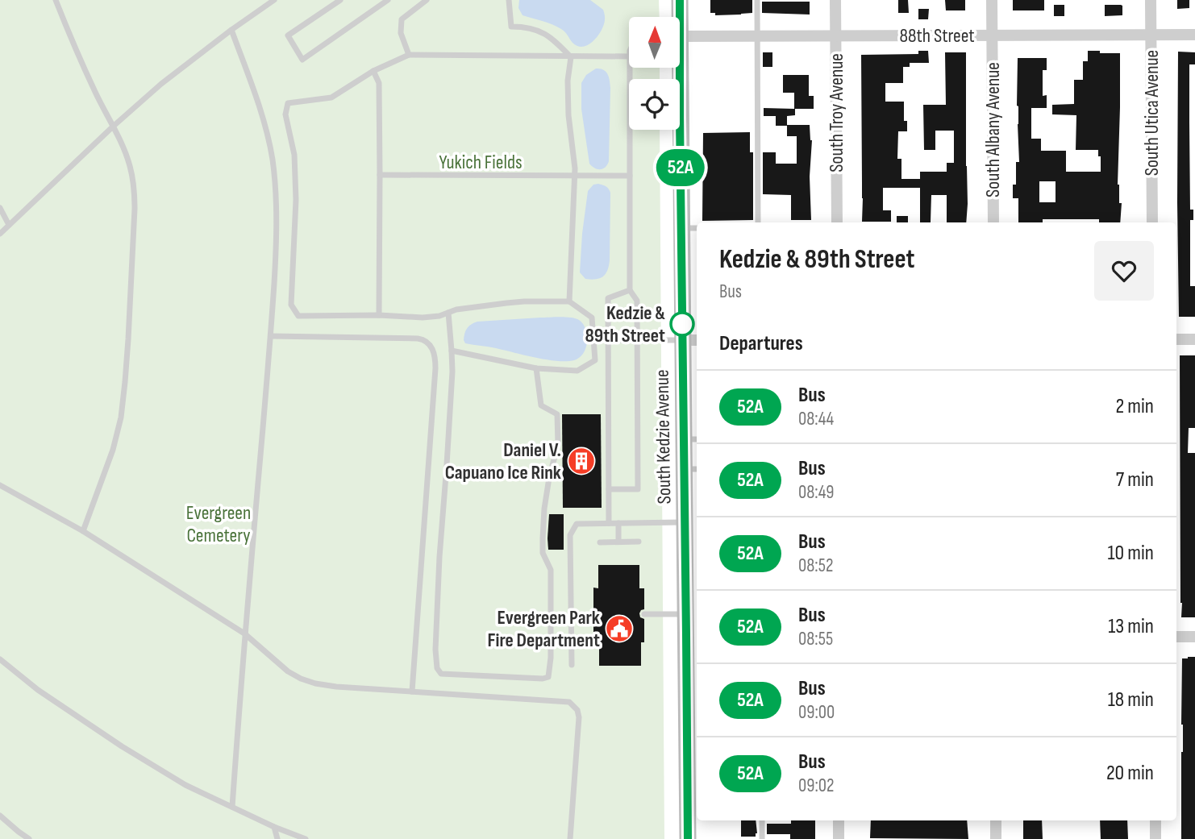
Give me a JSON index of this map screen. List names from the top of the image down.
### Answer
{
  "streets": {
    "main road": ["South Kedzie Avenue"],
    "street": [
      "88th Street",
      "South Troy Avenue",
      "South Utica Avenue",
      "South Albany Avenue"
    ]
  },
  "crossings": [
    ["88th Street", "South Troy Avenue"],
    ["88th Street", "South Utica Avenue"],
    ["88th Street", "South Albany Avenue"]
  ],
  "parks": ["Yukich Fields", "Evergreen Cemetery"],
  "places": {
    "other": ["Kedzie & 89th Street"],
    "building": ["Daniel V. Capuano Ice Rink"],
    "public building": ["Evergreen Park Fire Department"]
  },
  "lines": ["bus line 52A"],
  "north": "top",
  "page": {
    "on_map": "52A",
    "heading": [
      ["Kedzie & 89th Street", "Bus"],
      "Departures"
    ],
    "list": [
      {
        "mark": "52A",
        "name": "Bus",
        "note": "08:44",
        "value": "2 min"
      },
      {
        "mark": "52A",
        "name": "Bus",
        "note": "08:49",
        "value": "7 min"
      },
      {
        "mark": "52A",
        "name": "Bus",
        "note": "08:52",
        "value": "10 min"
      },
      {
        "mark": "52A",
        "name": "Bus",
        "note": "08:55",
        "value": "13 min"
      },
      {
        "mark": "52A",
        "name": "Bus",
        "note": "09:00",
        "value": "18 min"
      },
      {
        "mark": "52A",
        "name": "Bus",
        "note": "09:02",
        "value": "20 min"
      }
    ]
  }
}
